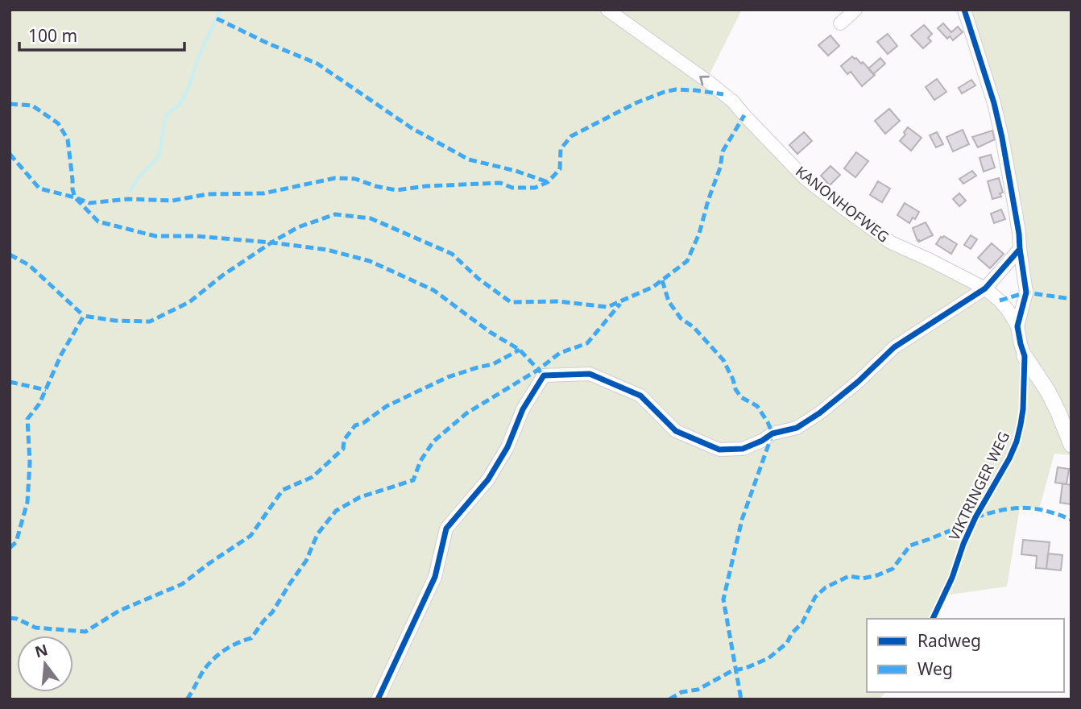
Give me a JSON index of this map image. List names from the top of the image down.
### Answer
{
  "streets": {
    "street": ["KANONHOFWEG"],
    "cycle path": ["VIKTRINGER WEG"]
  },
  "one_way": ["KANONHOFWEG"],
  "legend": ["Radweg", "Weg"],
  "scale_bar": "100 m",
  "north": "top"
}
